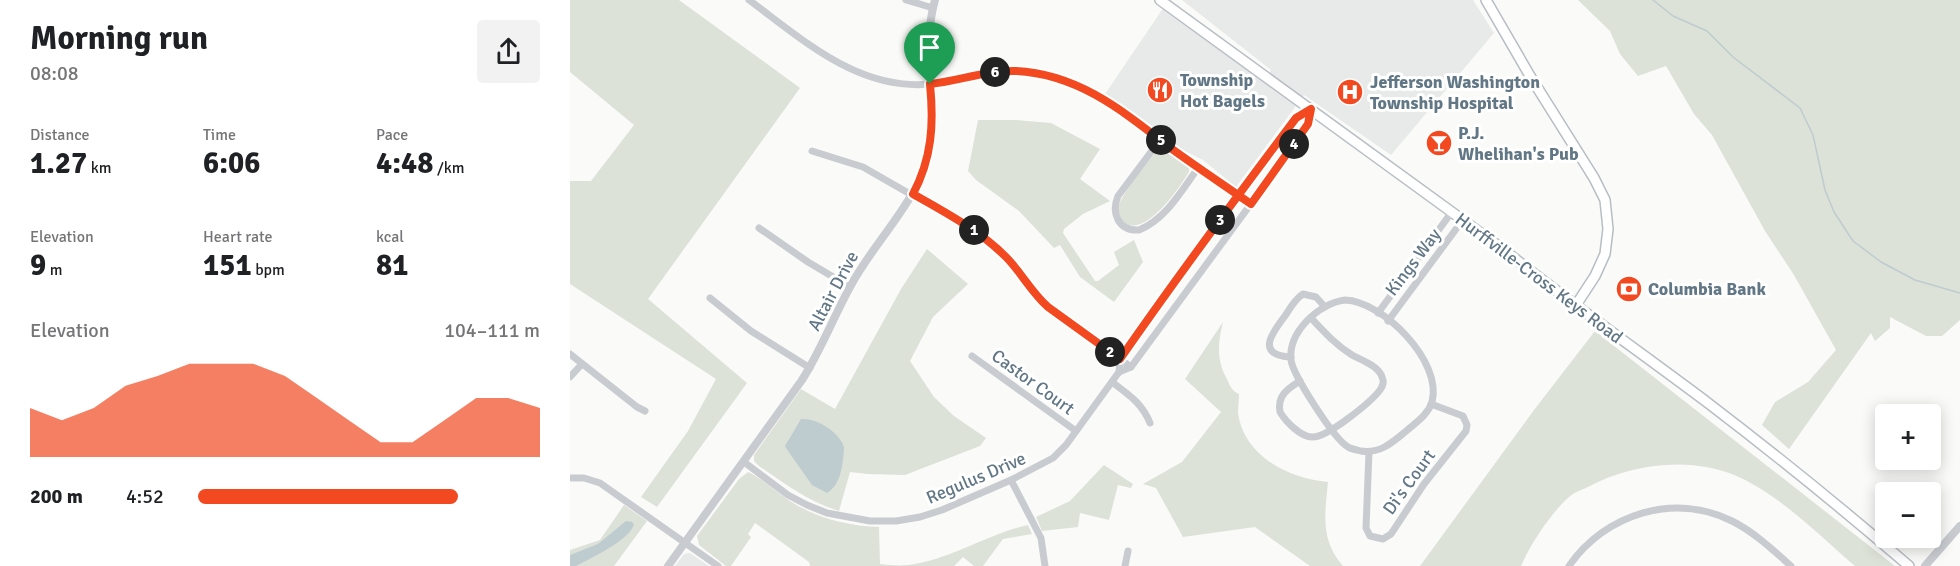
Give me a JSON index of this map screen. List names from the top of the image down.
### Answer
{
  "streets": {
    "main road": ["Hurffville-Cross Keys Road"],
    "street": [
      "Kings Way",
      "Altair Drive",
      "Castor Court",
      "Regulus Drive",
      "Di's Court"
    ]
  },
  "crossings": [
    ["Kings Way", "Hurffville-Cross Keys Road"],
    ["Altair Drive", "Regulus Drive"],
    ["Castor Court", "Regulus Drive"]
  ],
  "places": {
    "restaurant": ["Township Hot Bagels"],
    "hospital": ["Jefferson Washington Township Hospital"],
    "bar": ["P.J. Whelihan's Pub"],
    "bank": ["Columbia Bank"]
  },
  "page": {
    "heading": ["Morning run", "08:08"],
    "pins": [
      "6",
      "5",
      "4",
      "3",
      "1",
      "2"
    ],
    "stats": [
      ["Distance", "1.27 km"],
      ["Time", "6:06"],
      ["Pace", "4:48 /km"],
      ["Elevation", "9 m"],
      ["Heart rate", "151 bpm"],
      ["kcal", "81"]
    ],
    "chart": ["Elevation", "104–111 m"],
    "map_buttons": ["+", "−"],
    "list": [
      {
        "name": "200 m",
        "note": "4:52"
      }
    ]
  }
}
